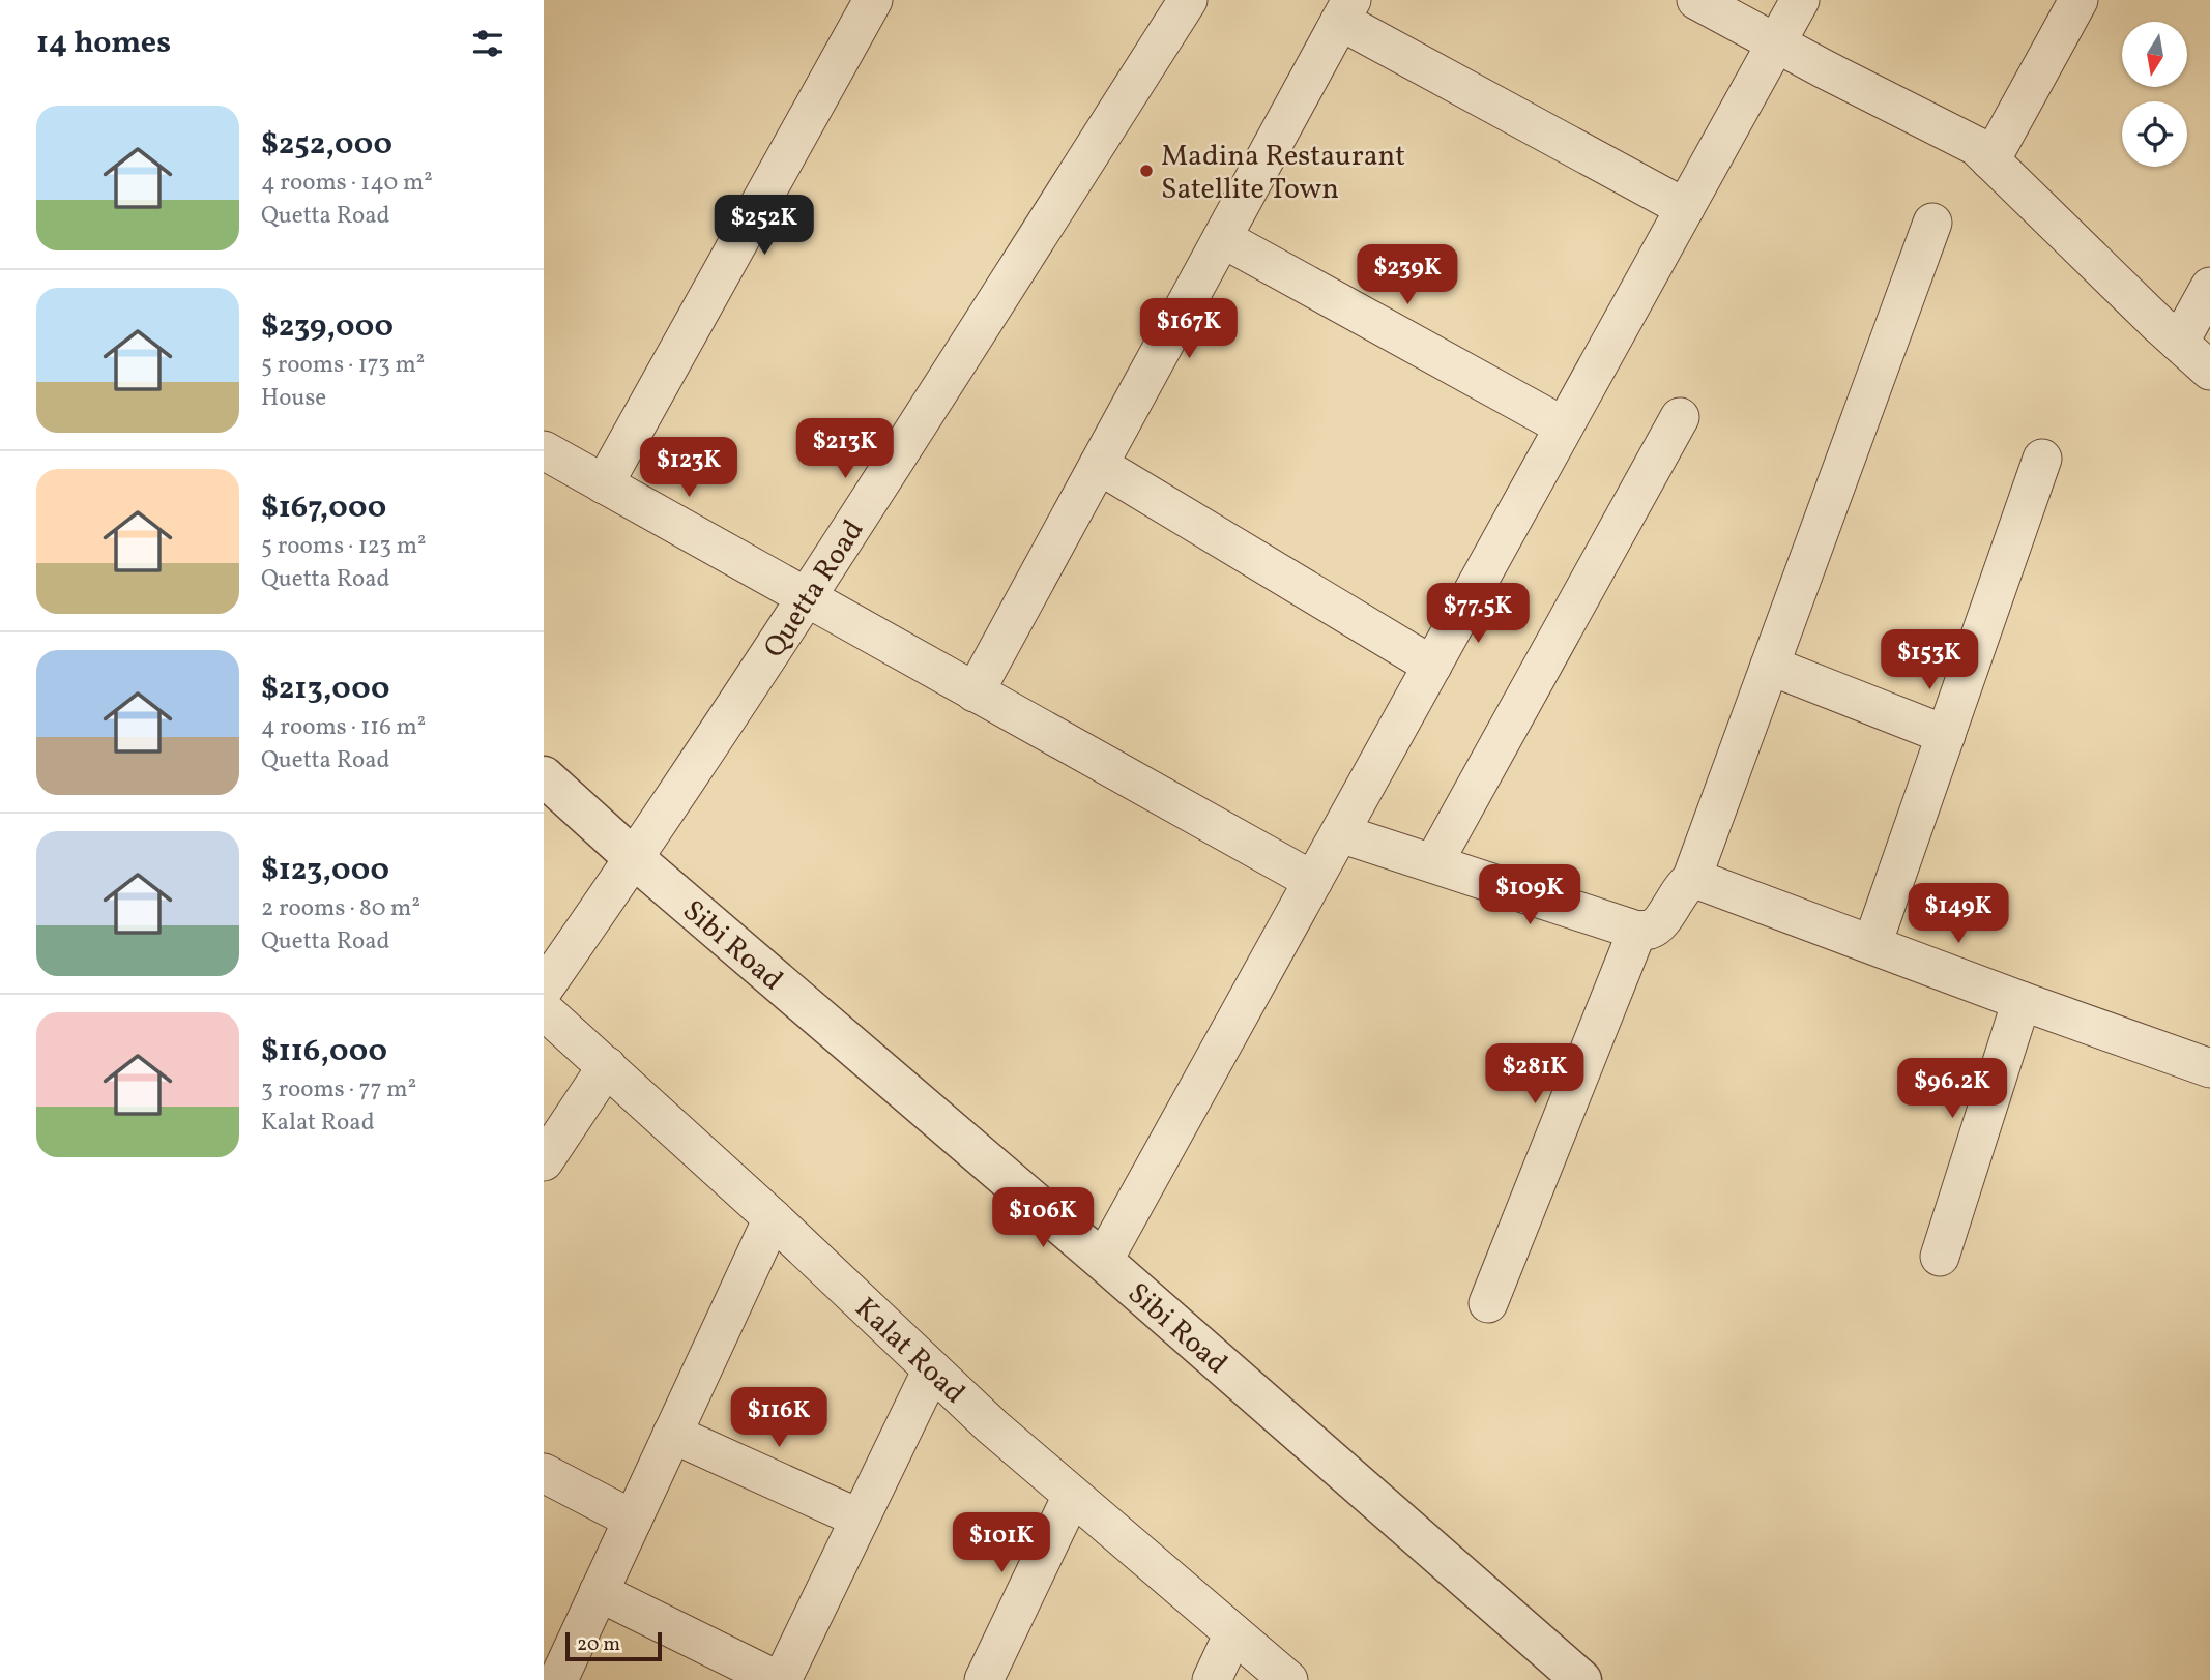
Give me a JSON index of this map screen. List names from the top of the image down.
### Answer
{
  "streets": {
    "street": ["Quetta Road", "Sibi Road", "Kalat Road"]
  },
  "crossings": [
    ["Quetta Road", "Sibi Road"]
  ],
  "places": ["Madina Restaurant Satellite Town"],
  "scale_bar": "20 m",
  "north": "bottom",
  "page": {
    "heading": "14 homes",
    "list": [
      {
        "name": "$252,000",
        "note": "4 rooms · 140 m² · Quetta Road"
      },
      {
        "name": "$239,000",
        "note": "5 rooms · 173 m² · House"
      },
      {
        "name": "$167,000",
        "note": "5 rooms · 123 m² · Quetta Road"
      },
      {
        "name": "$213,000",
        "note": "4 rooms · 116 m² · Quetta Road"
      },
      {
        "name": "$123,000",
        "note": "2 rooms · 80 m² · Quetta Road"
      },
      {
        "name": "$116,000",
        "note": "3 rooms · 77 m² · Kalat Road"
      }
    ],
    "price": [
      "$252K",
      "$239K",
      "$167K",
      "$213K",
      "$123K",
      "$77.5K",
      "$153K",
      "$109K",
      "$149K",
      "$281K",
      "$96.2K",
      "$106K",
      "$116K",
      "$101K"
    ],
    "scale": "20 m"
  }
}
